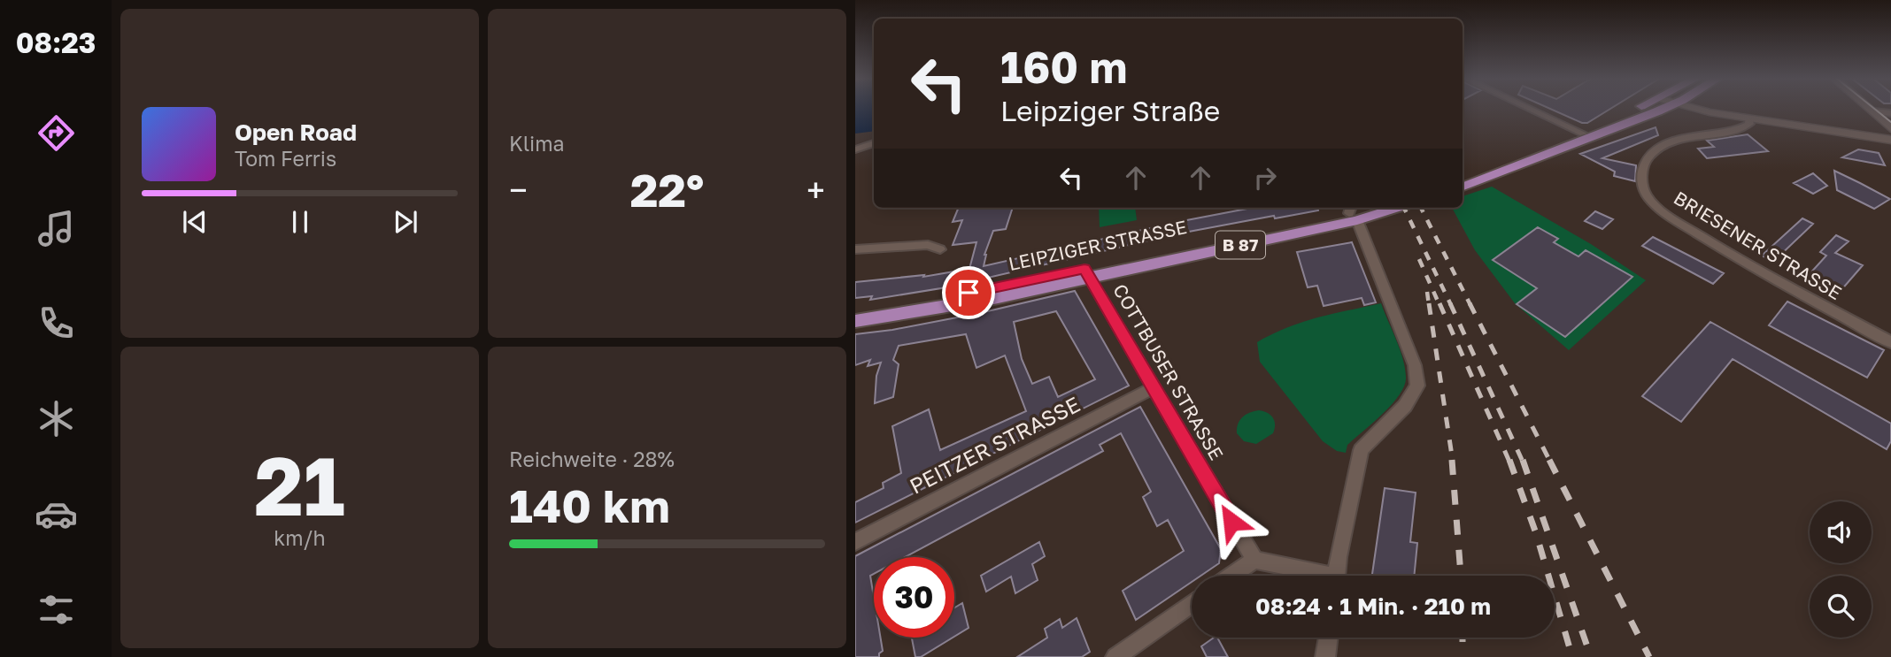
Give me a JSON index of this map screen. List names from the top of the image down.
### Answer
{
  "streets": {
    "main road": ["B 87", "LEIPZIGER STRASSE"],
    "street": ["BRIESENER STRASSE", "COTTBUSER STRASSE", "PEITZER STRASSE"]
  },
  "crossings": [
    ["LEIPZIGER STRASSE", "COTTBUSER STRASSE"],
    ["COTTBUSER STRASSE", "PEITZER STRASSE"]
  ],
  "page": {
    "tabs": "08:23",
    "tile": [
      "Klima",
      ["21", "km/h"],
      ["Reichweite · 28%", "140 km"]
    ],
    "turn": ["160 m", "Leipziger Straße"],
    "song": ["Open Road", "Tom Ferris"],
    "heat": ["−", "22°", "+"],
    "limit": "30",
    "trip": "08:24 · 1 Min. · 210 m"
  }
}
